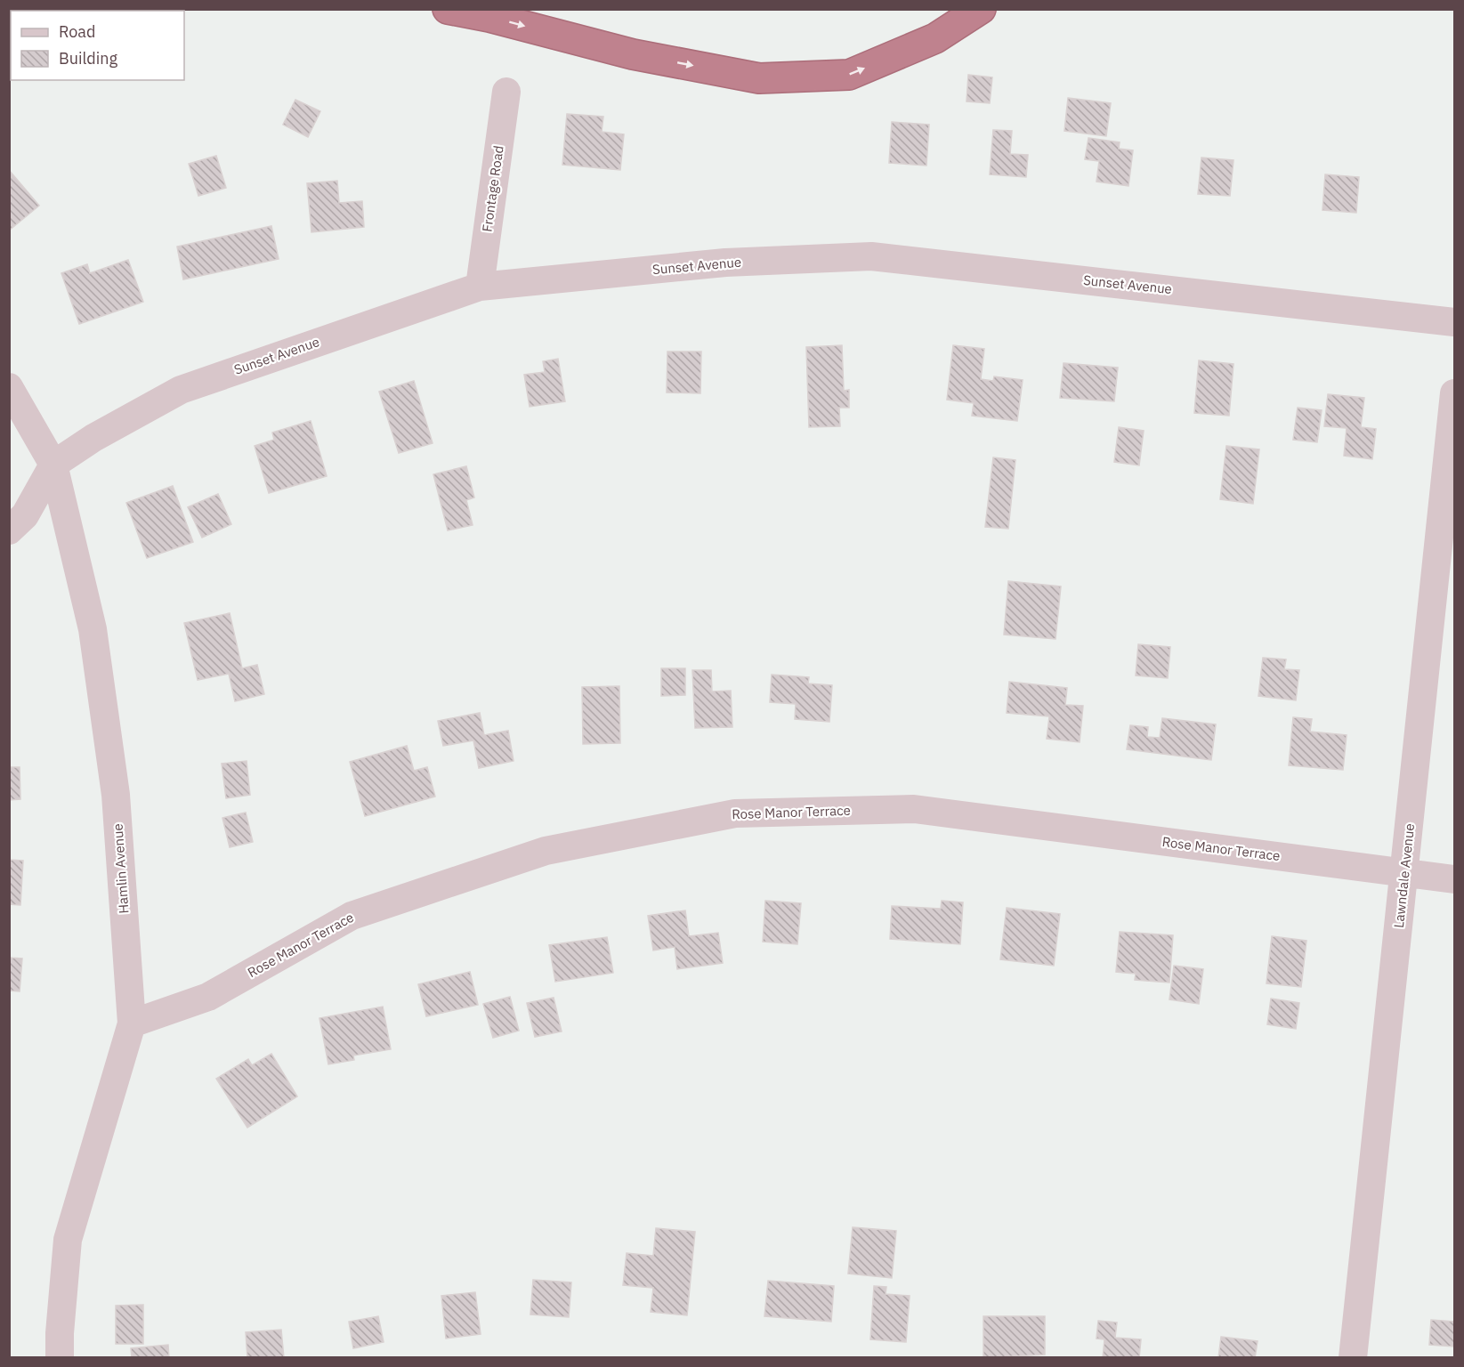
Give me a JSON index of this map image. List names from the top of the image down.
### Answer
{
  "streets": {
    "street": [
      "Frontage Road",
      "Sunset Avenue",
      "Rose Manor Terrace",
      "Hamlin Avenue",
      "Lawndale Avenue"
    ]
  },
  "crossings": [
    ["Frontage Road", "Sunset Avenue"],
    ["Sunset Avenue", "Hamlin Avenue"],
    ["Rose Manor Terrace", "Hamlin Avenue"],
    ["Rose Manor Terrace", "Lawndale Avenue"]
  ],
  "legend": ["Road", "Building"]
}
